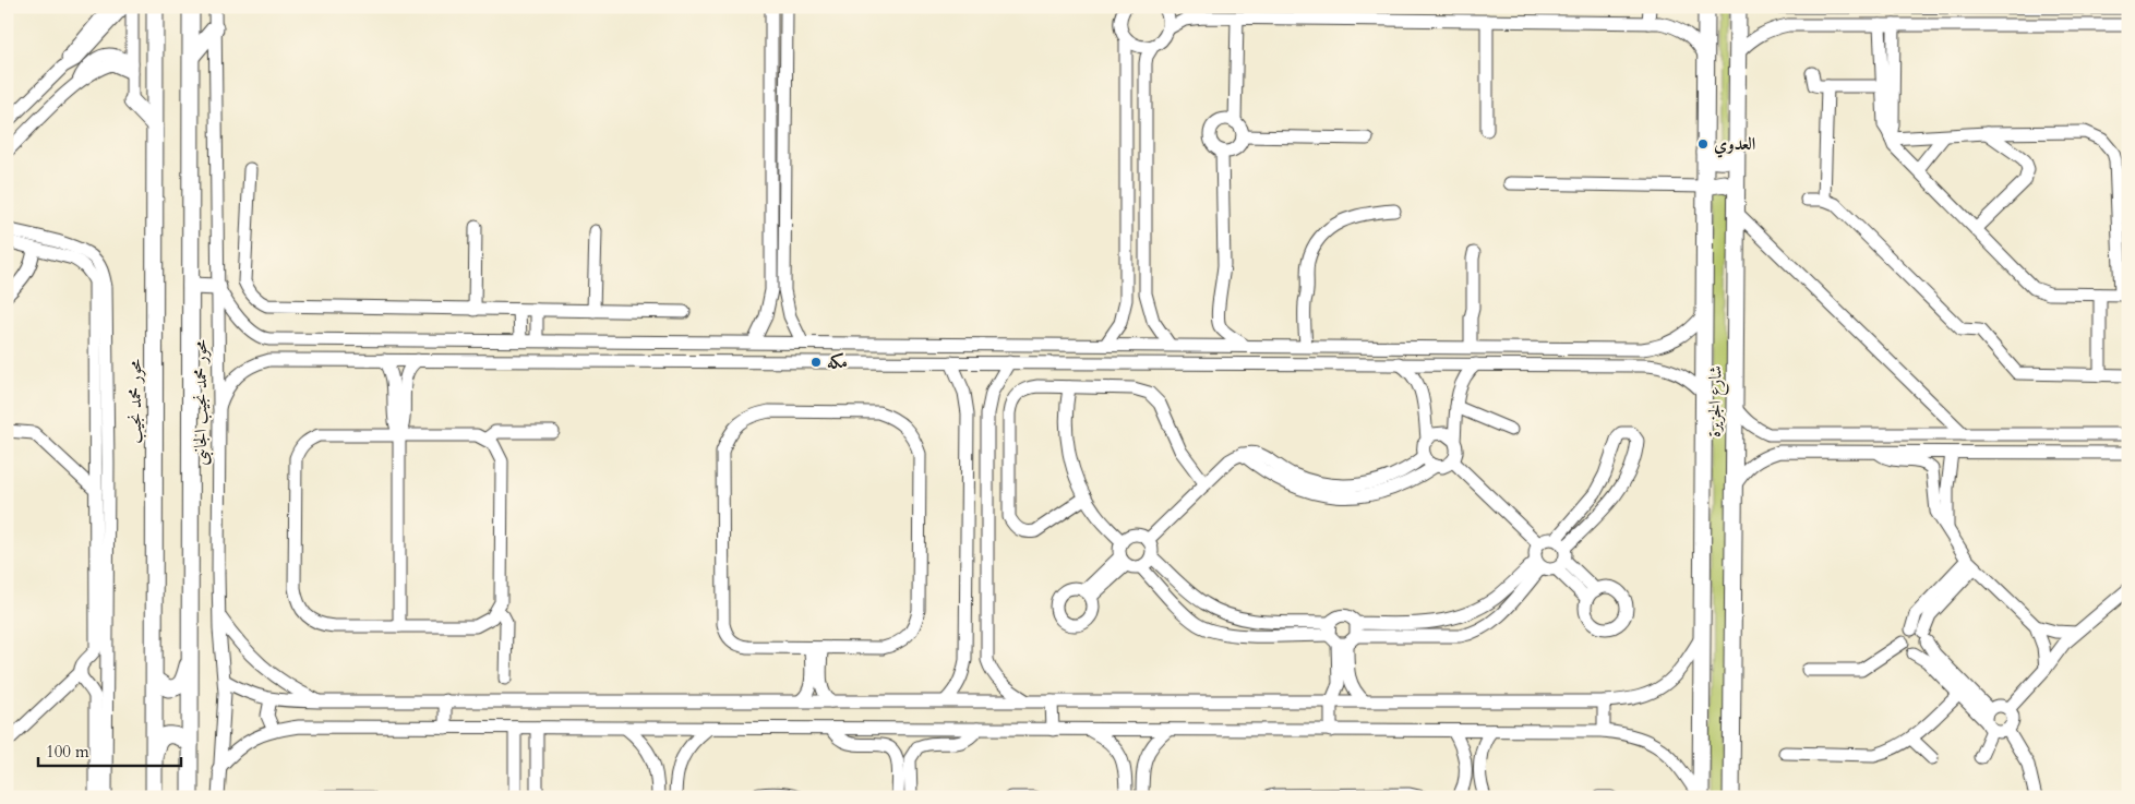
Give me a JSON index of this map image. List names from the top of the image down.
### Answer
{
  "streets": {
    "main road": ["محور محمد نجيب", "شارع الجزيرة"],
    "street": ["محور محمد نجيب الجانبى"]
  },
  "places": ["العدوي", "مكه"],
  "scale_bar": "100 m"
}
